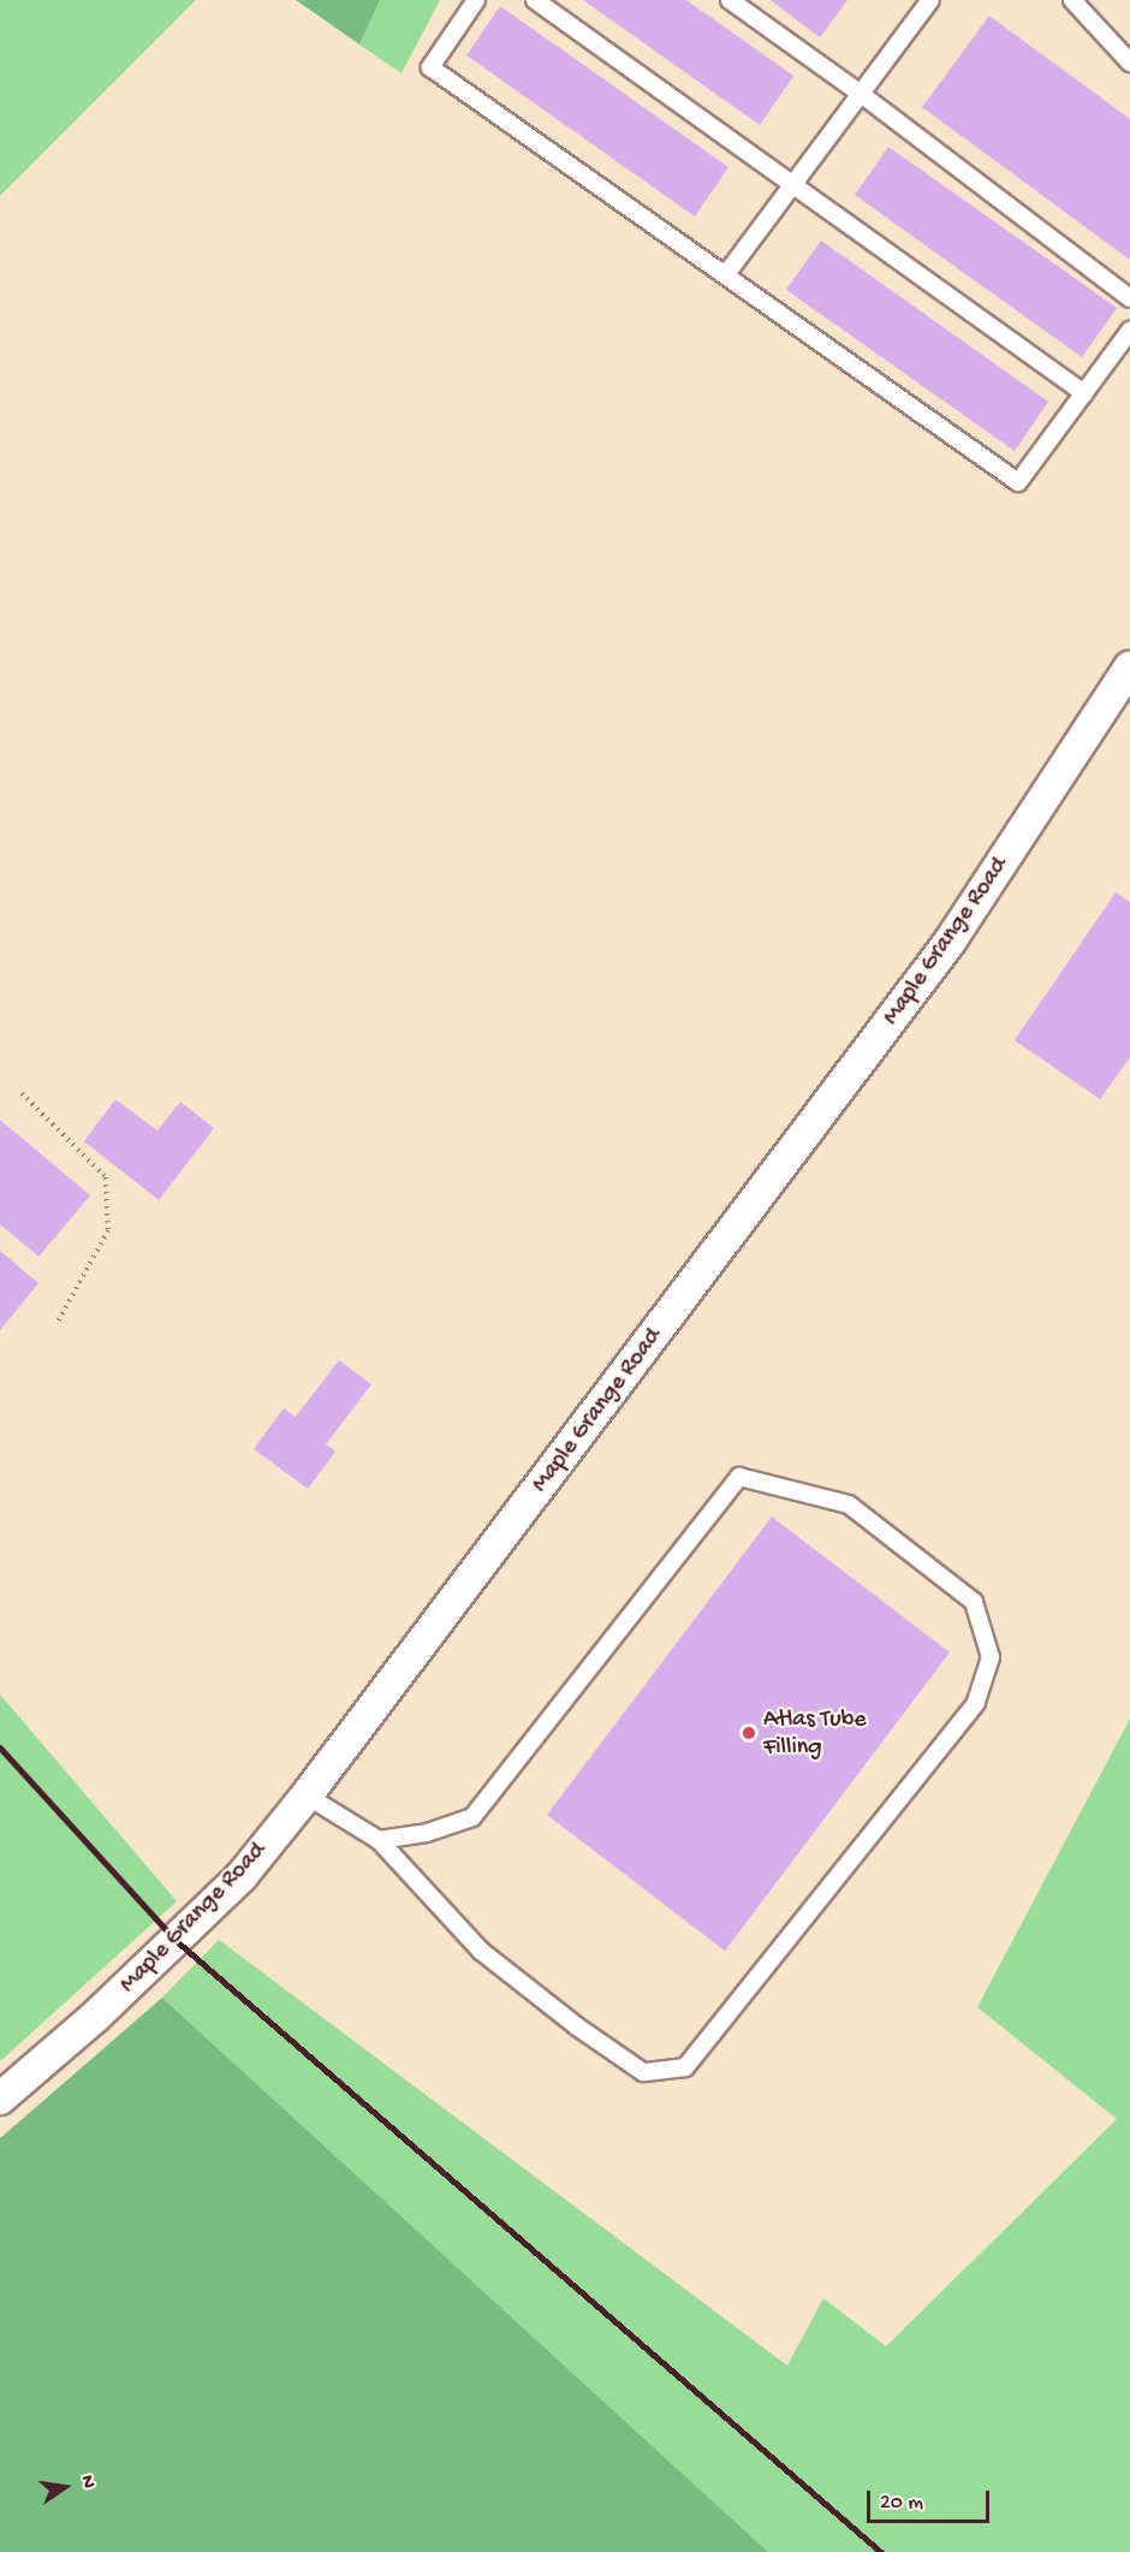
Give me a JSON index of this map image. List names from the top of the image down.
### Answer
{
  "streets": {
    "street": ["Maple Grange Road"]
  },
  "places": ["Atlas Tube Filling"],
  "scale_bar": "20 m",
  "north": "right"
}
